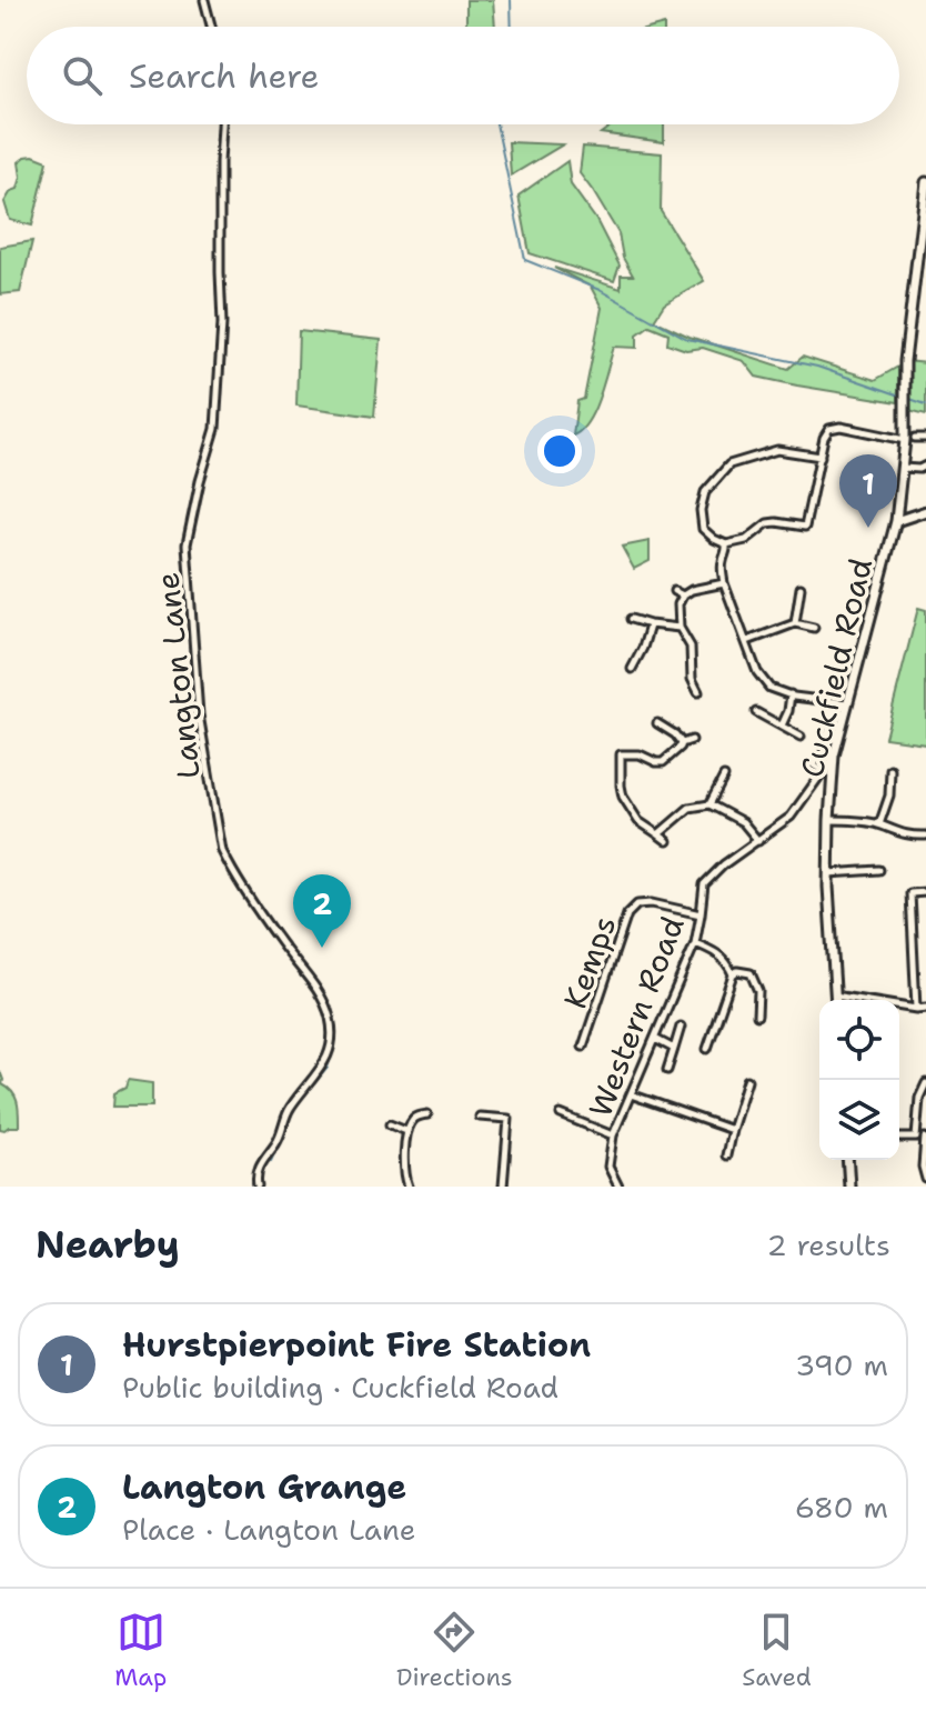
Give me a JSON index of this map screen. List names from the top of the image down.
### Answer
{
  "streets": {
    "street": [
      "Cuckfield Road",
      "Langton Lane",
      "Kemps",
      "Western Road"
    ]
  },
  "crossings": [
    ["Cuckfield Road", "Western Road"],
    ["Kemps", "Western Road"]
  ],
  "page": {
    "search": "Search here",
    "pins": ["1", "2"],
    "heading": ["Nearby", "2 results"],
    "list": [
      {
        "mark": "1",
        "name": "Hurstpierpoint Fire Station",
        "note": "Public building · Cuckfield Road",
        "value": "390 m"
      },
      {
        "mark": "2",
        "name": "Langton Grange",
        "note": "Place · Langton Lane",
        "value": "680 m"
      }
    ],
    "nav": ["Map", "Directions", "Saved"]
  }
}
